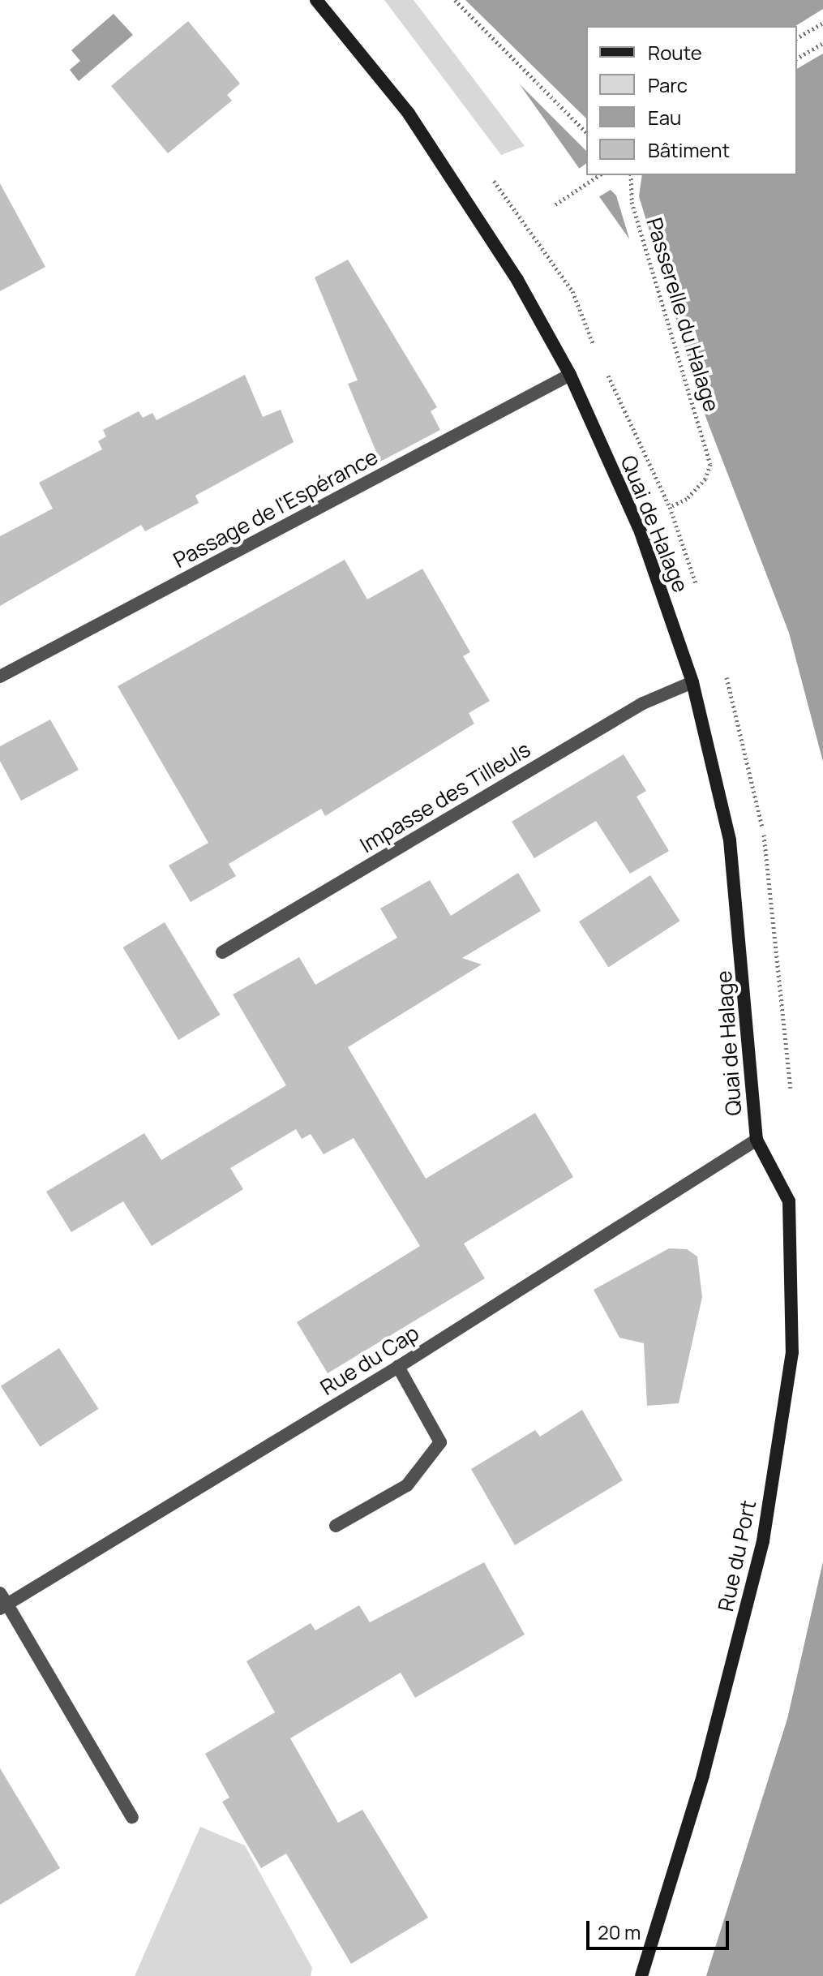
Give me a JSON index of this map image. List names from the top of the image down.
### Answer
{
  "streets": {
    "street": [
      "Passage de l'Espérance",
      "Quai de Halage",
      "Impasse des Tilleuls",
      "Rue du Cap",
      "Rue du Port"
    ],
    "path": ["Passerelle du Halage"]
  },
  "crossings": [
    ["Passage de l'Espérance", "Quai de Halage"],
    ["Quai de Halage", "Impasse des Tilleuls"],
    ["Quai de Halage", "Rue du Cap"],
    ["Quai de Halage", "Rue du Port"],
    ["Rue du Cap", "Rue du Port"]
  ],
  "legend": [
    "Route",
    "Parc",
    "Eau",
    "Bâtiment"
  ],
  "scale_bar": "20 m"
}
